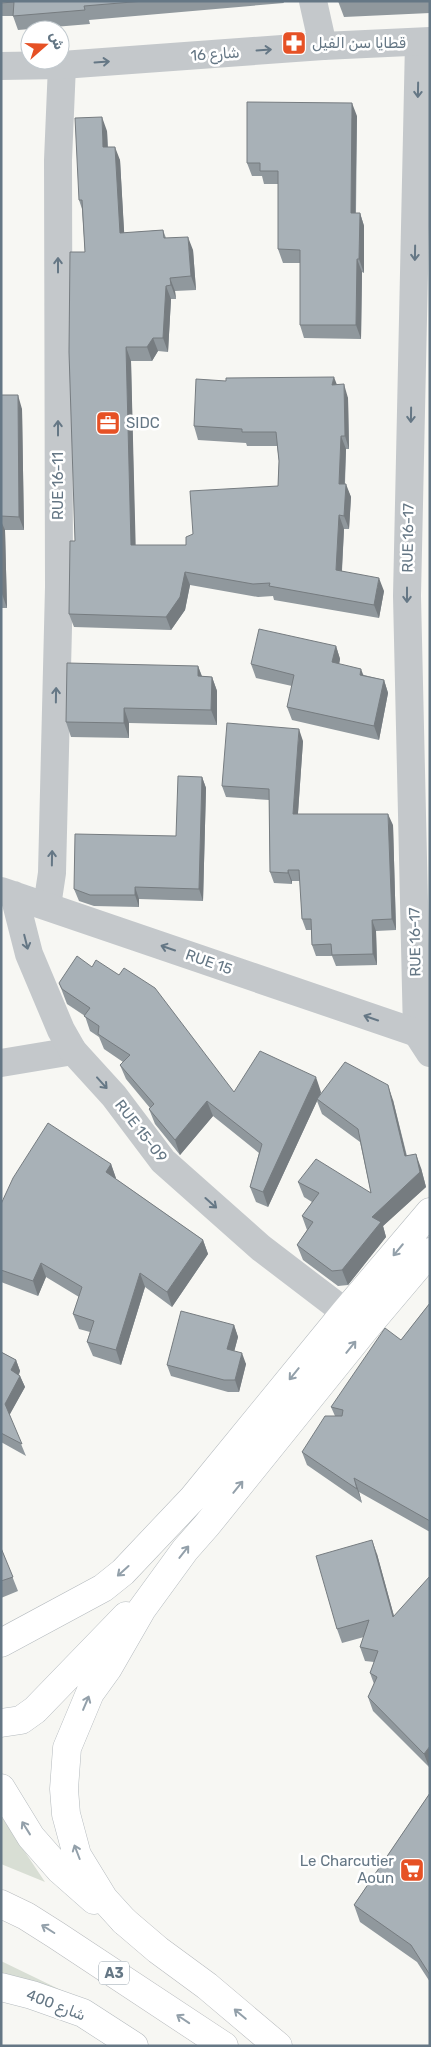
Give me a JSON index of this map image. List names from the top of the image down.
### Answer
{
  "streets": {
    "main road": ["A3", "شارع 400"],
    "street": [
      "شارع 16",
      "RUE 16-11",
      "RUE 16-17",
      "RUE 15",
      "RUE 15-09"
    ]
  },
  "crossings": [
    ["شارع 16", "RUE 16-17"],
    ["RUE 16-11", "RUE 15"],
    ["RUE 16-17", "RUE 15"],
    ["RUE 15", "RUE 15-09"]
  ],
  "one_way": [
    "شارع 16",
    "RUE 16-11",
    "RUE 16-17",
    "RUE 15",
    "RUE 15-09"
  ],
  "places": {
    "pharmacy": ["قطايا سن الفيل"],
    "office": ["SIDC"],
    "supermarket": ["Le Charcutier Aoun"]
  },
  "north": "right"
}
